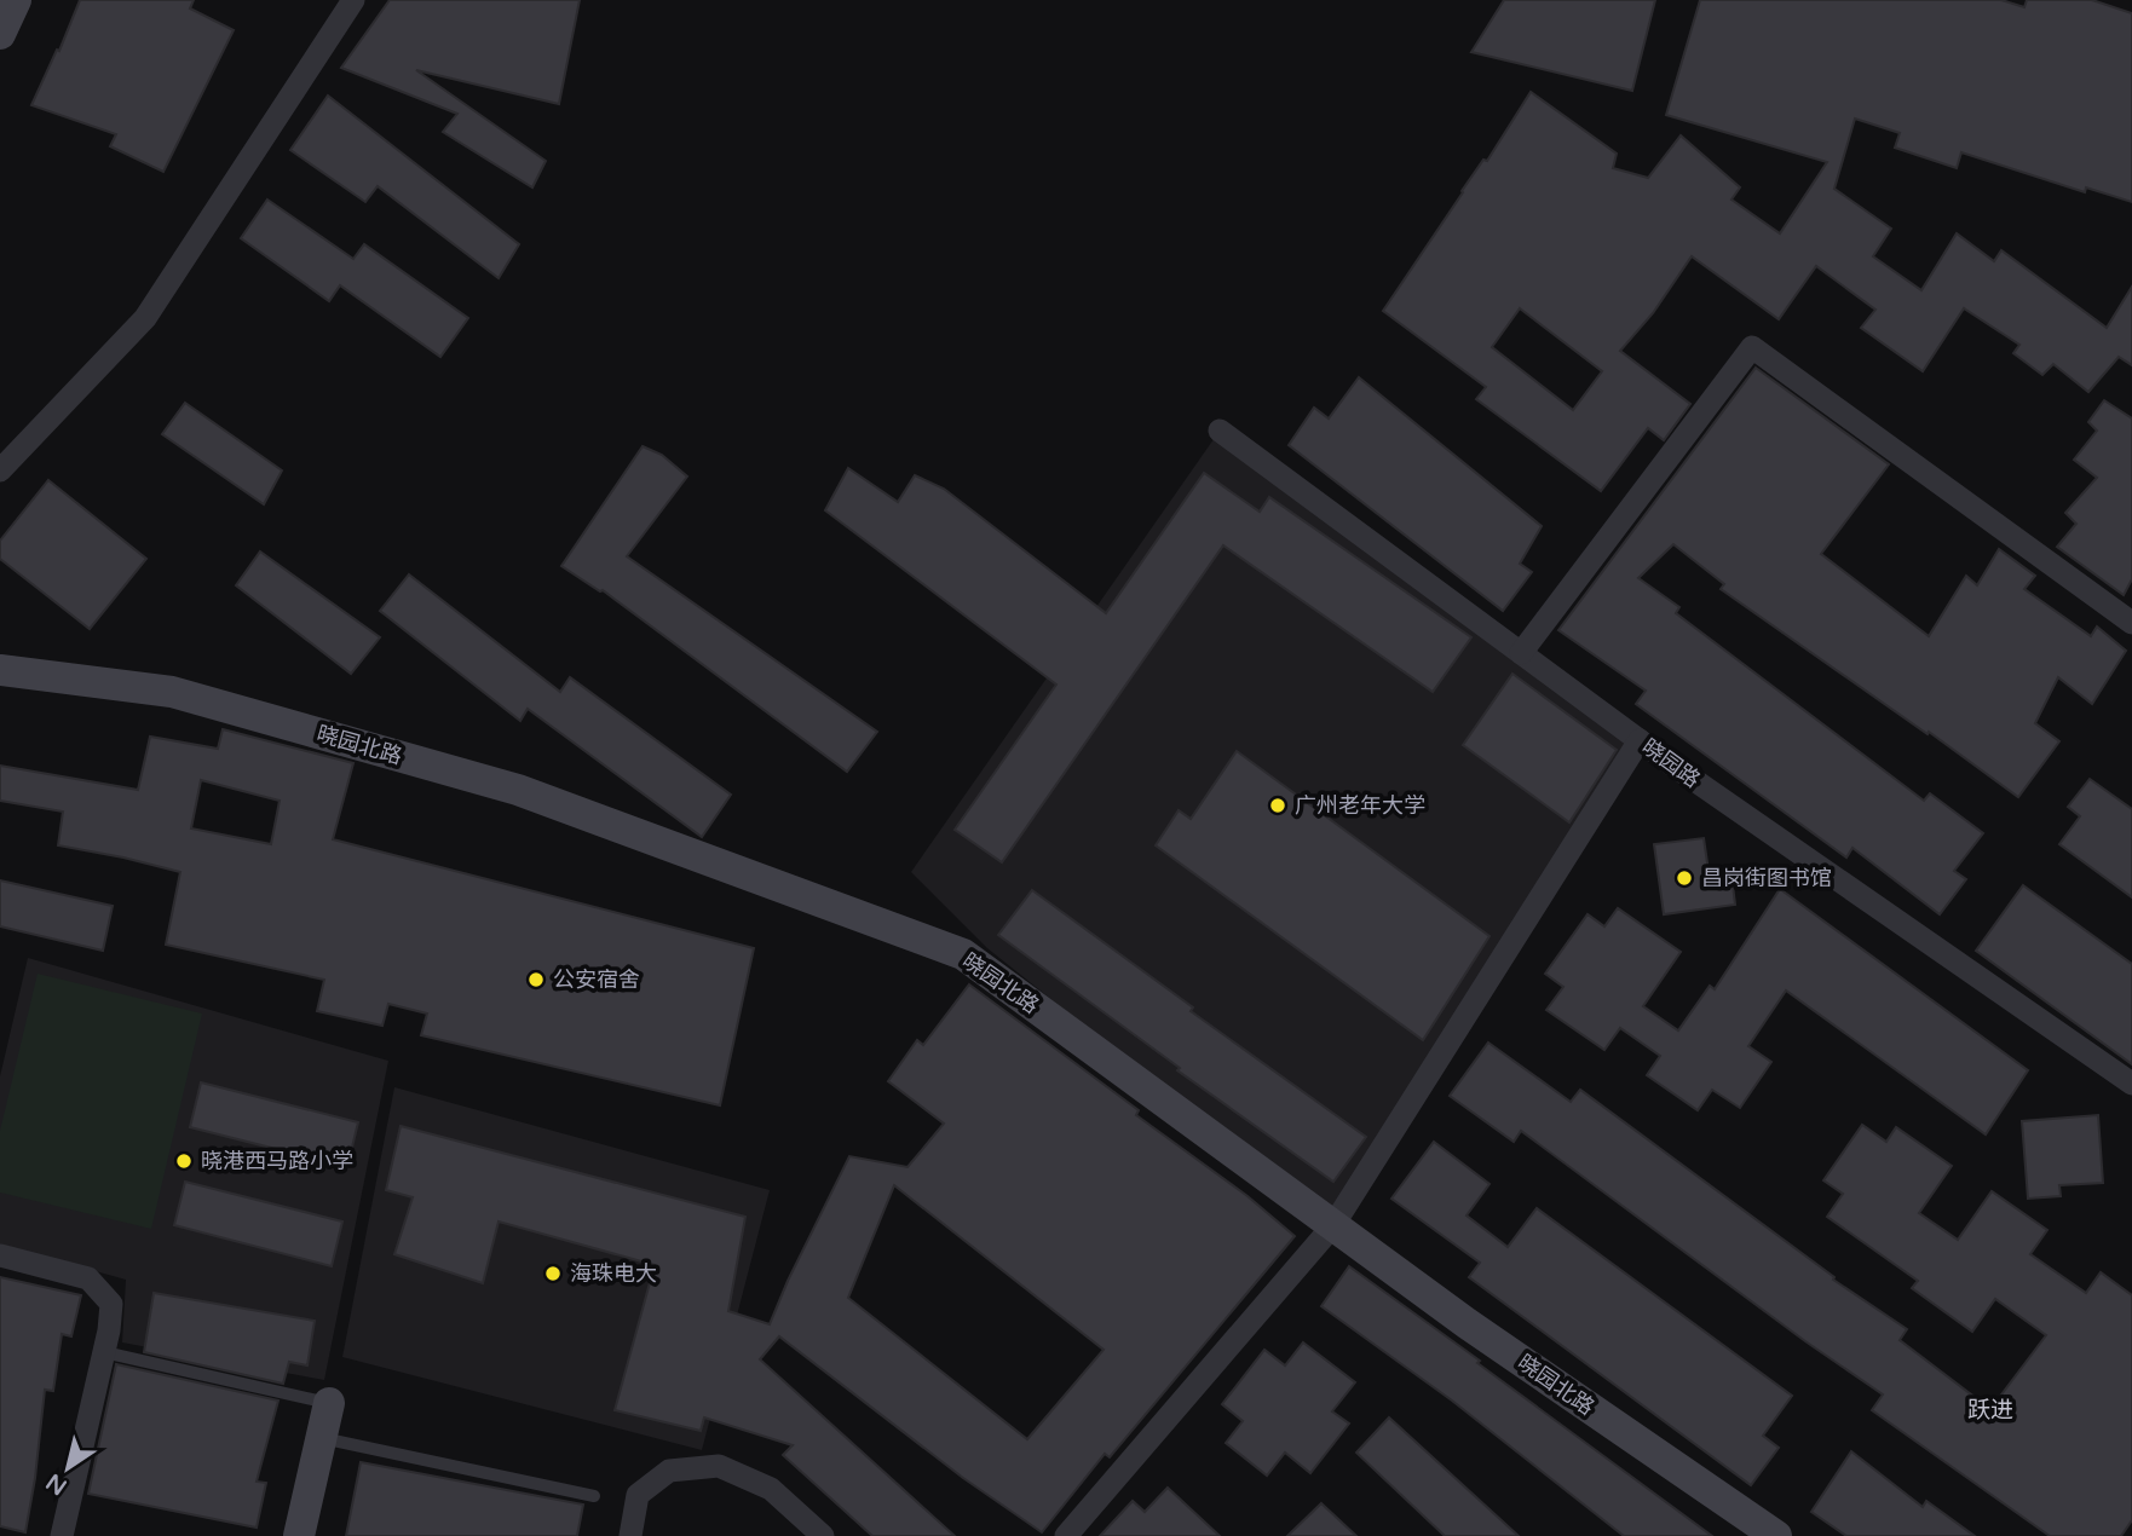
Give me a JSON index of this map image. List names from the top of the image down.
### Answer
{
  "streets": {
    "street": ["晓园北路", "晓园路"]
  },
  "districts": ["跃进"],
  "places": [
    "广州老年大学",
    "昌岗街图书馆",
    "公安宿舍",
    "晓港西马路小学",
    "海珠电大"
  ],
  "north": "bottom left"
}
